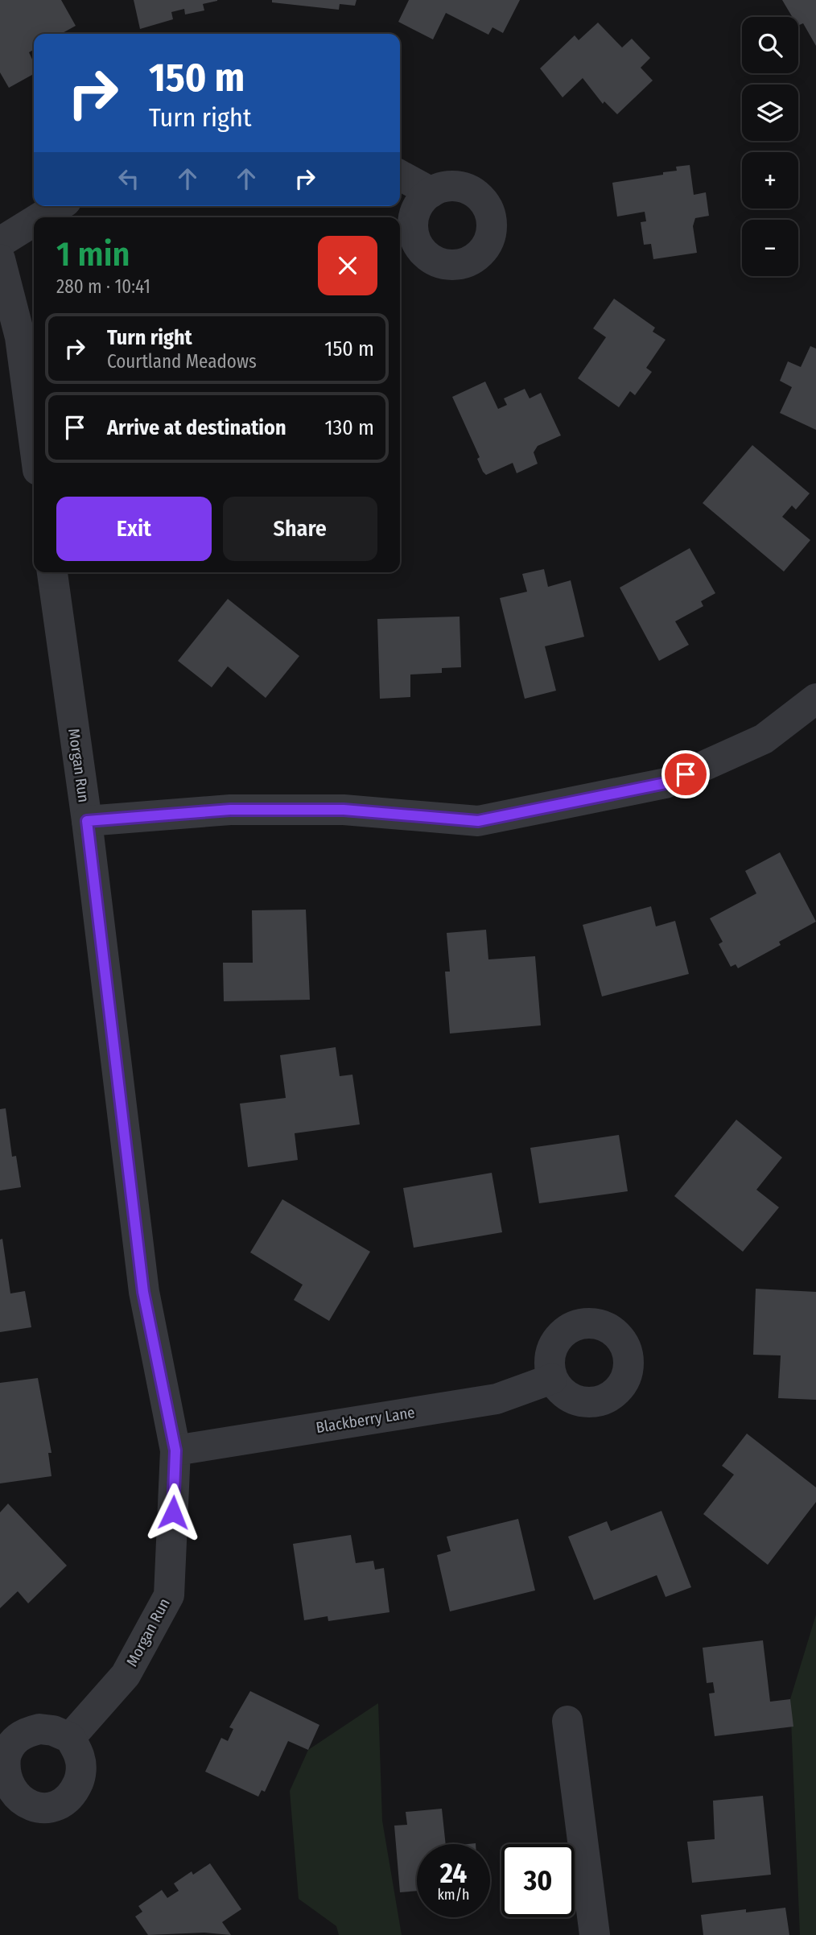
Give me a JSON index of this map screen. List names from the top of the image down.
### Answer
{
  "streets": {
    "street": ["Morgan Run", "Blackberry Lane"]
  },
  "crossings": [
    ["Morgan Run", "Blackberry Lane"]
  ],
  "page": {
    "map_buttons": ["+", "−"],
    "turn": ["150 m", "Turn right"],
    "heading": ["1 min", "280 m · 10:41"],
    "list": [
      {
        "name": "Turn right",
        "note": "Courtland Meadows",
        "value": "150 m"
      },
      {
        "name": "Arrive at destination",
        "value": "130 m"
      }
    ],
    "buttons": ["Exit", "Share"],
    "speed": "24 km/h",
    "limit": "30"
  }
}
